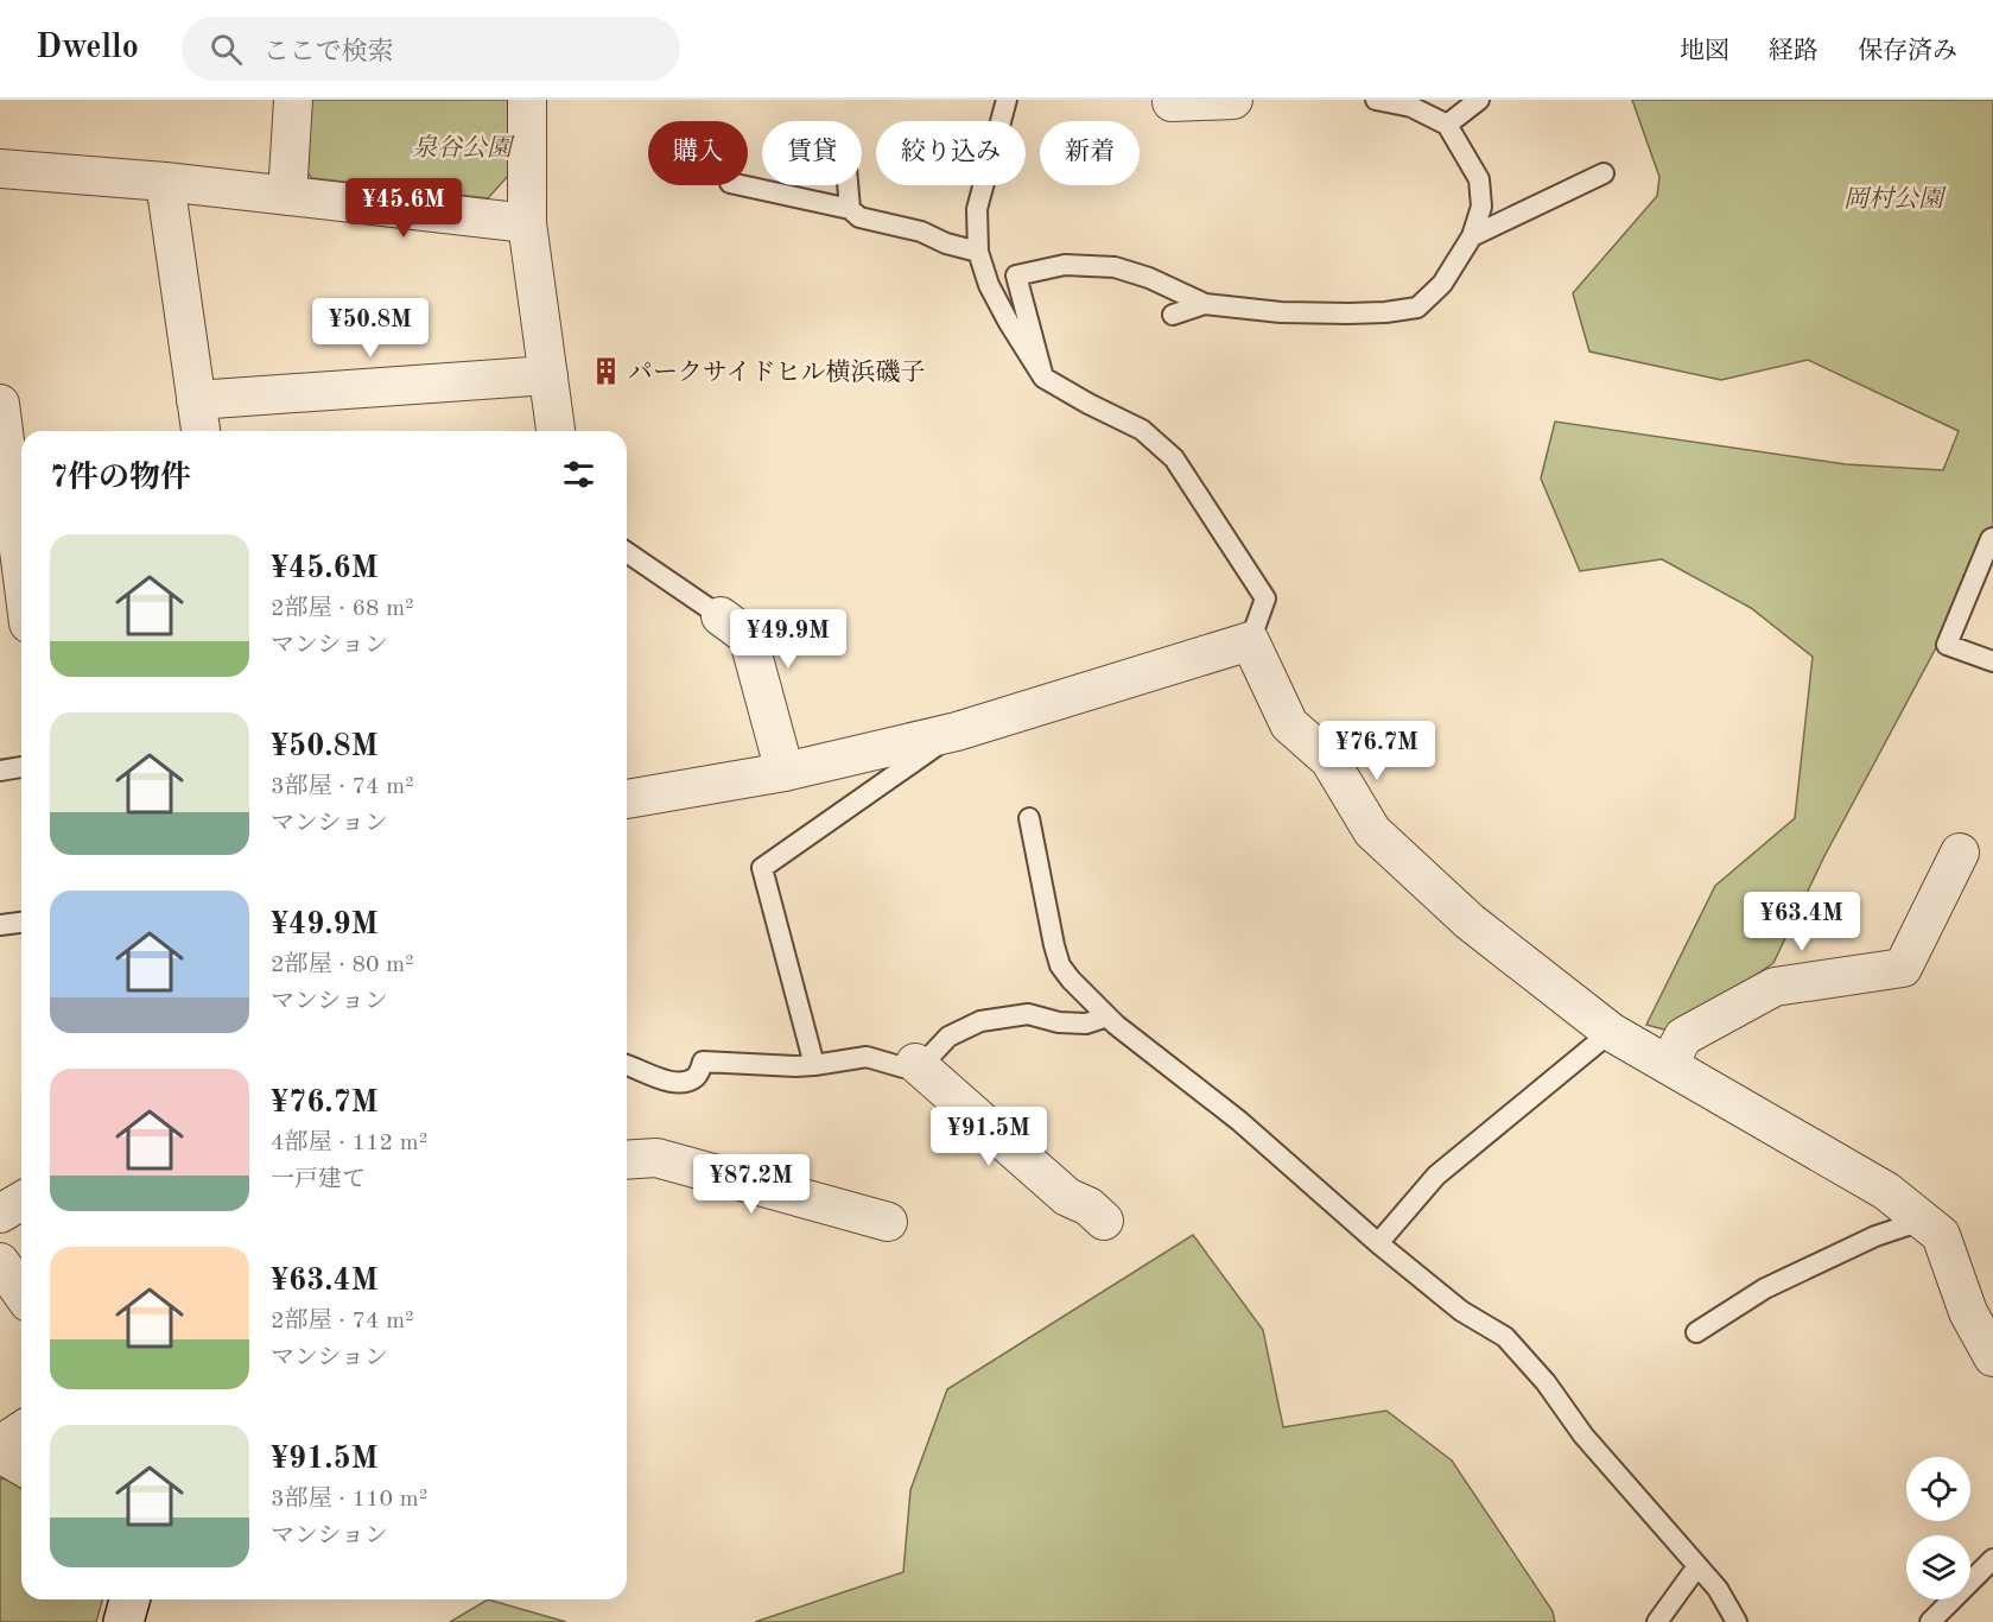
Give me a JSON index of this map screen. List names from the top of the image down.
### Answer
{
  "parks": ["泉谷公園", "岡村公園"],
  "places": {
    "building": ["パークサイドヒル横浜磯子"]
  },
  "page": {
    "header": "Dwello",
    "search": "ここで検索",
    "nav": ["地図", "経路", "保存済み"],
    "chip": [
      "購入",
      "賃貸",
      "絞り込み",
      "新着"
    ],
    "price": [
      "¥45.6M",
      "¥50.8M",
      "¥49.9M",
      "¥76.7M",
      "¥63.4M",
      "¥91.5M",
      "¥87.2M"
    ],
    "heading": "7件の物件",
    "list": [
      {
        "name": "¥45.6M",
        "note": "2部屋 · 68 m² · マンション"
      },
      {
        "name": "¥50.8M",
        "note": "3部屋 · 74 m² · マンション"
      },
      {
        "name": "¥49.9M",
        "note": "2部屋 · 80 m² · マンション"
      },
      {
        "name": "¥76.7M",
        "note": "4部屋 · 112 m² · 一戸建て"
      },
      {
        "name": "¥63.4M",
        "note": "2部屋 · 74 m² · マンション"
      },
      {
        "name": "¥91.5M",
        "note": "3部屋 · 110 m² · マンション"
      }
    ]
  }
}
